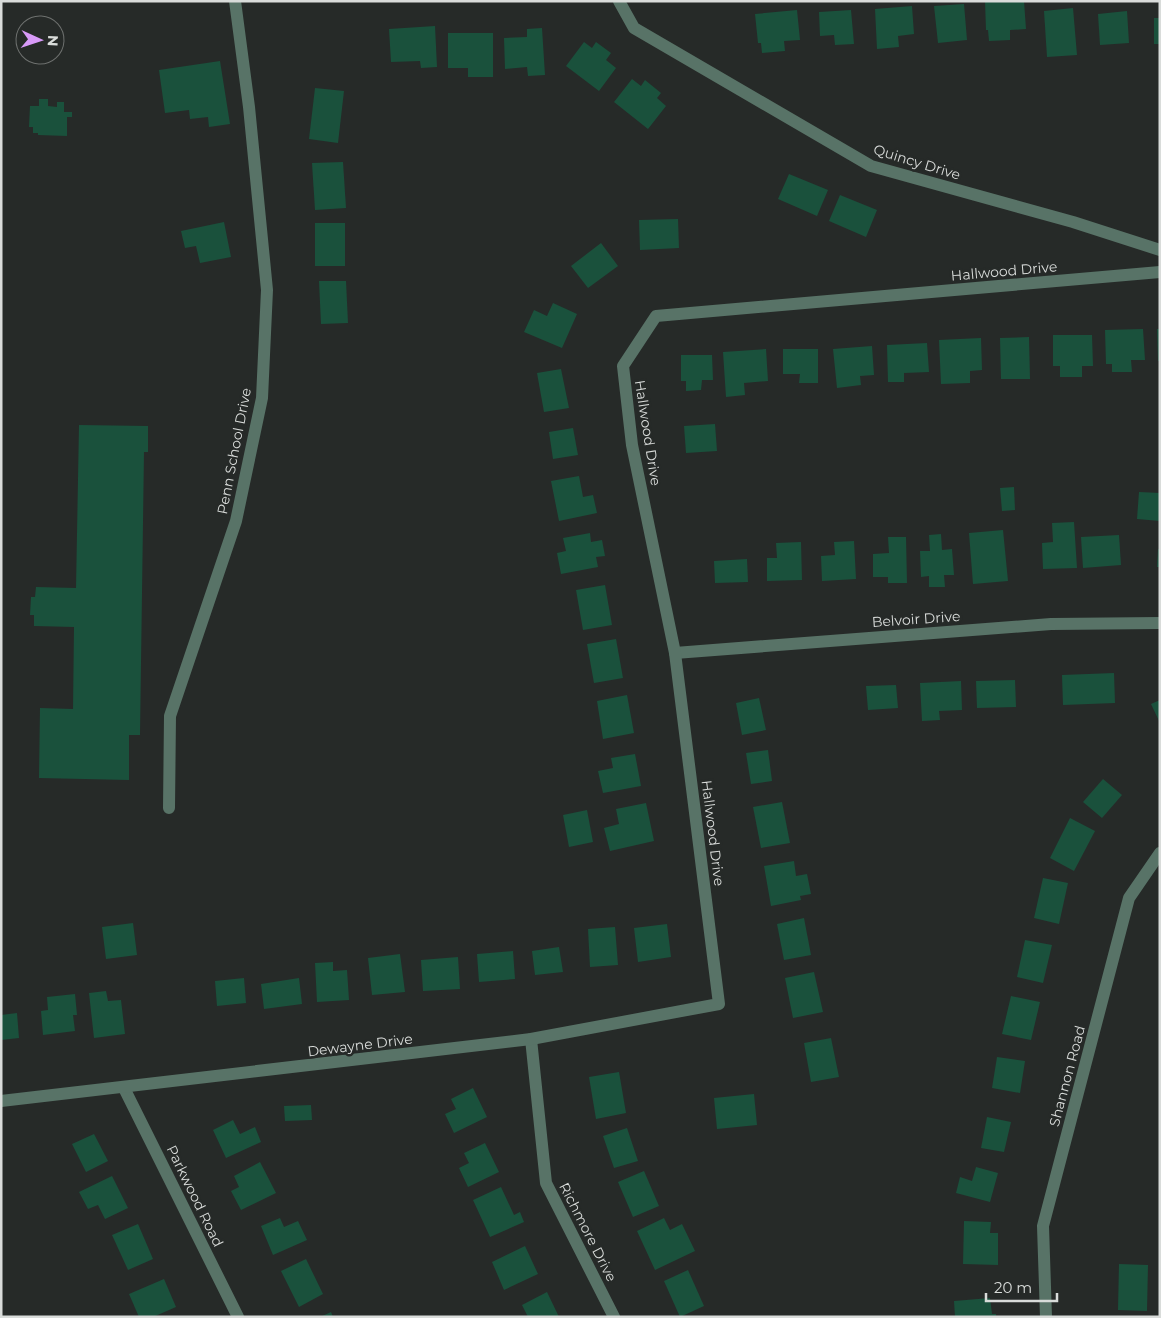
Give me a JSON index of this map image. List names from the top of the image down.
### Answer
{
  "streets": {
    "street": [
      "Quincy Drive",
      "Hallwood Drive",
      "Penn School Drive",
      "Belvoir Drive",
      "Dewayne Drive",
      "Shannon Road",
      "Parkwood Road",
      "Richmore Drive"
    ]
  },
  "crossings": [
    ["Hallwood Drive", "Belvoir Drive"],
    ["Hallwood Drive", "Dewayne Drive"],
    ["Dewayne Drive", "Parkwood Road"],
    ["Dewayne Drive", "Richmore Drive"]
  ],
  "scale_bar": "20 m",
  "north": "right"
}
